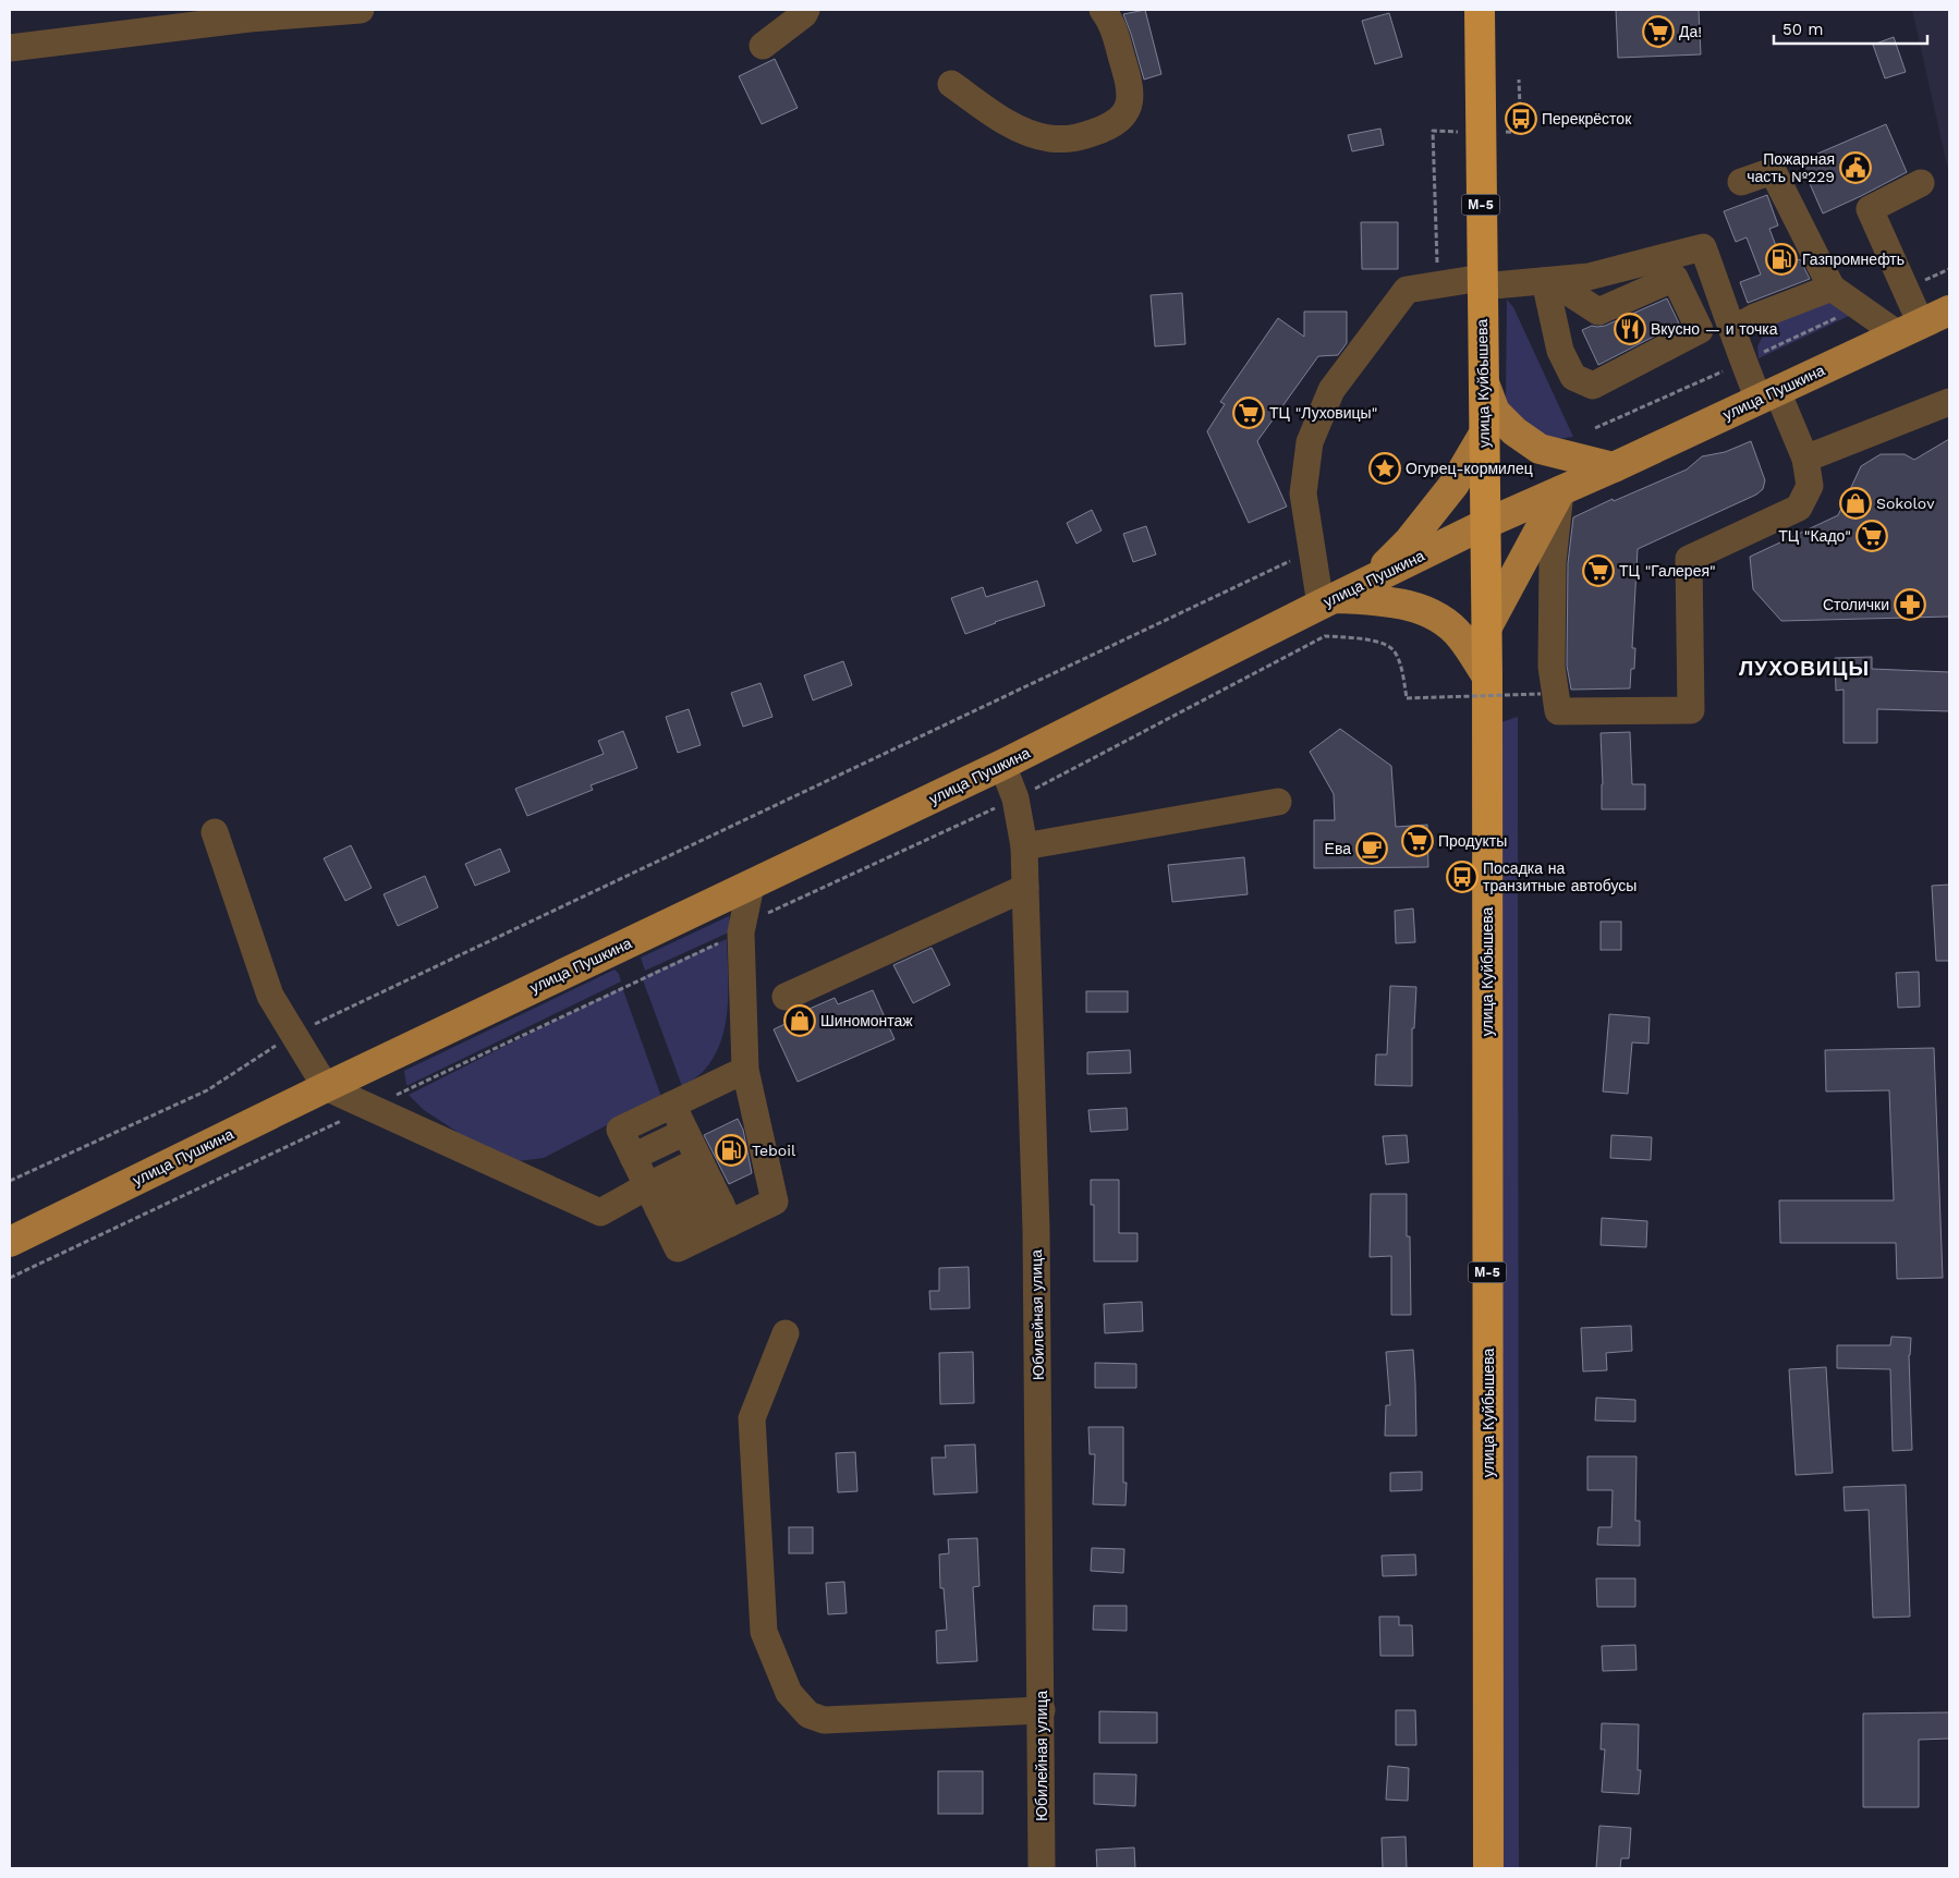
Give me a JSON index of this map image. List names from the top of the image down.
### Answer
{
  "streets": {
    "highway": ["М-5", "улица Куйбышева"],
    "main road": ["улица Пушкина"],
    "street": ["Юбилейная улица"]
  },
  "crossings": [
    ["улица Куйбышева", "улица Пушкина"],
    ["улица Пушкина", "Юбилейная улица"]
  ],
  "districts": ["ЛУХОВИЦЫ"],
  "places": {
    "supermarket": [
      "Да!",
      "ТЦ \"Луховицы\"",
      "ТЦ \"Кадо\"",
      "ТЦ \"Галерея\"",
      "Продукты"
    ],
    "bus stop": ["Перекрёсток", "Посадка на транзитные автобусы"],
    "public building": ["Пожарная часть №229"],
    "fuel station": ["Газпромнефть", "Teboil"],
    "restaurant": ["Вкусно — и точка"],
    "place": ["Огурец-кормилец"],
    "shop": ["Sokolov", "Шиномонтаж"],
    "pharmacy": ["Столички"],
    "cafe": ["Ева"]
  },
  "scale_bar": "50 m"
}
